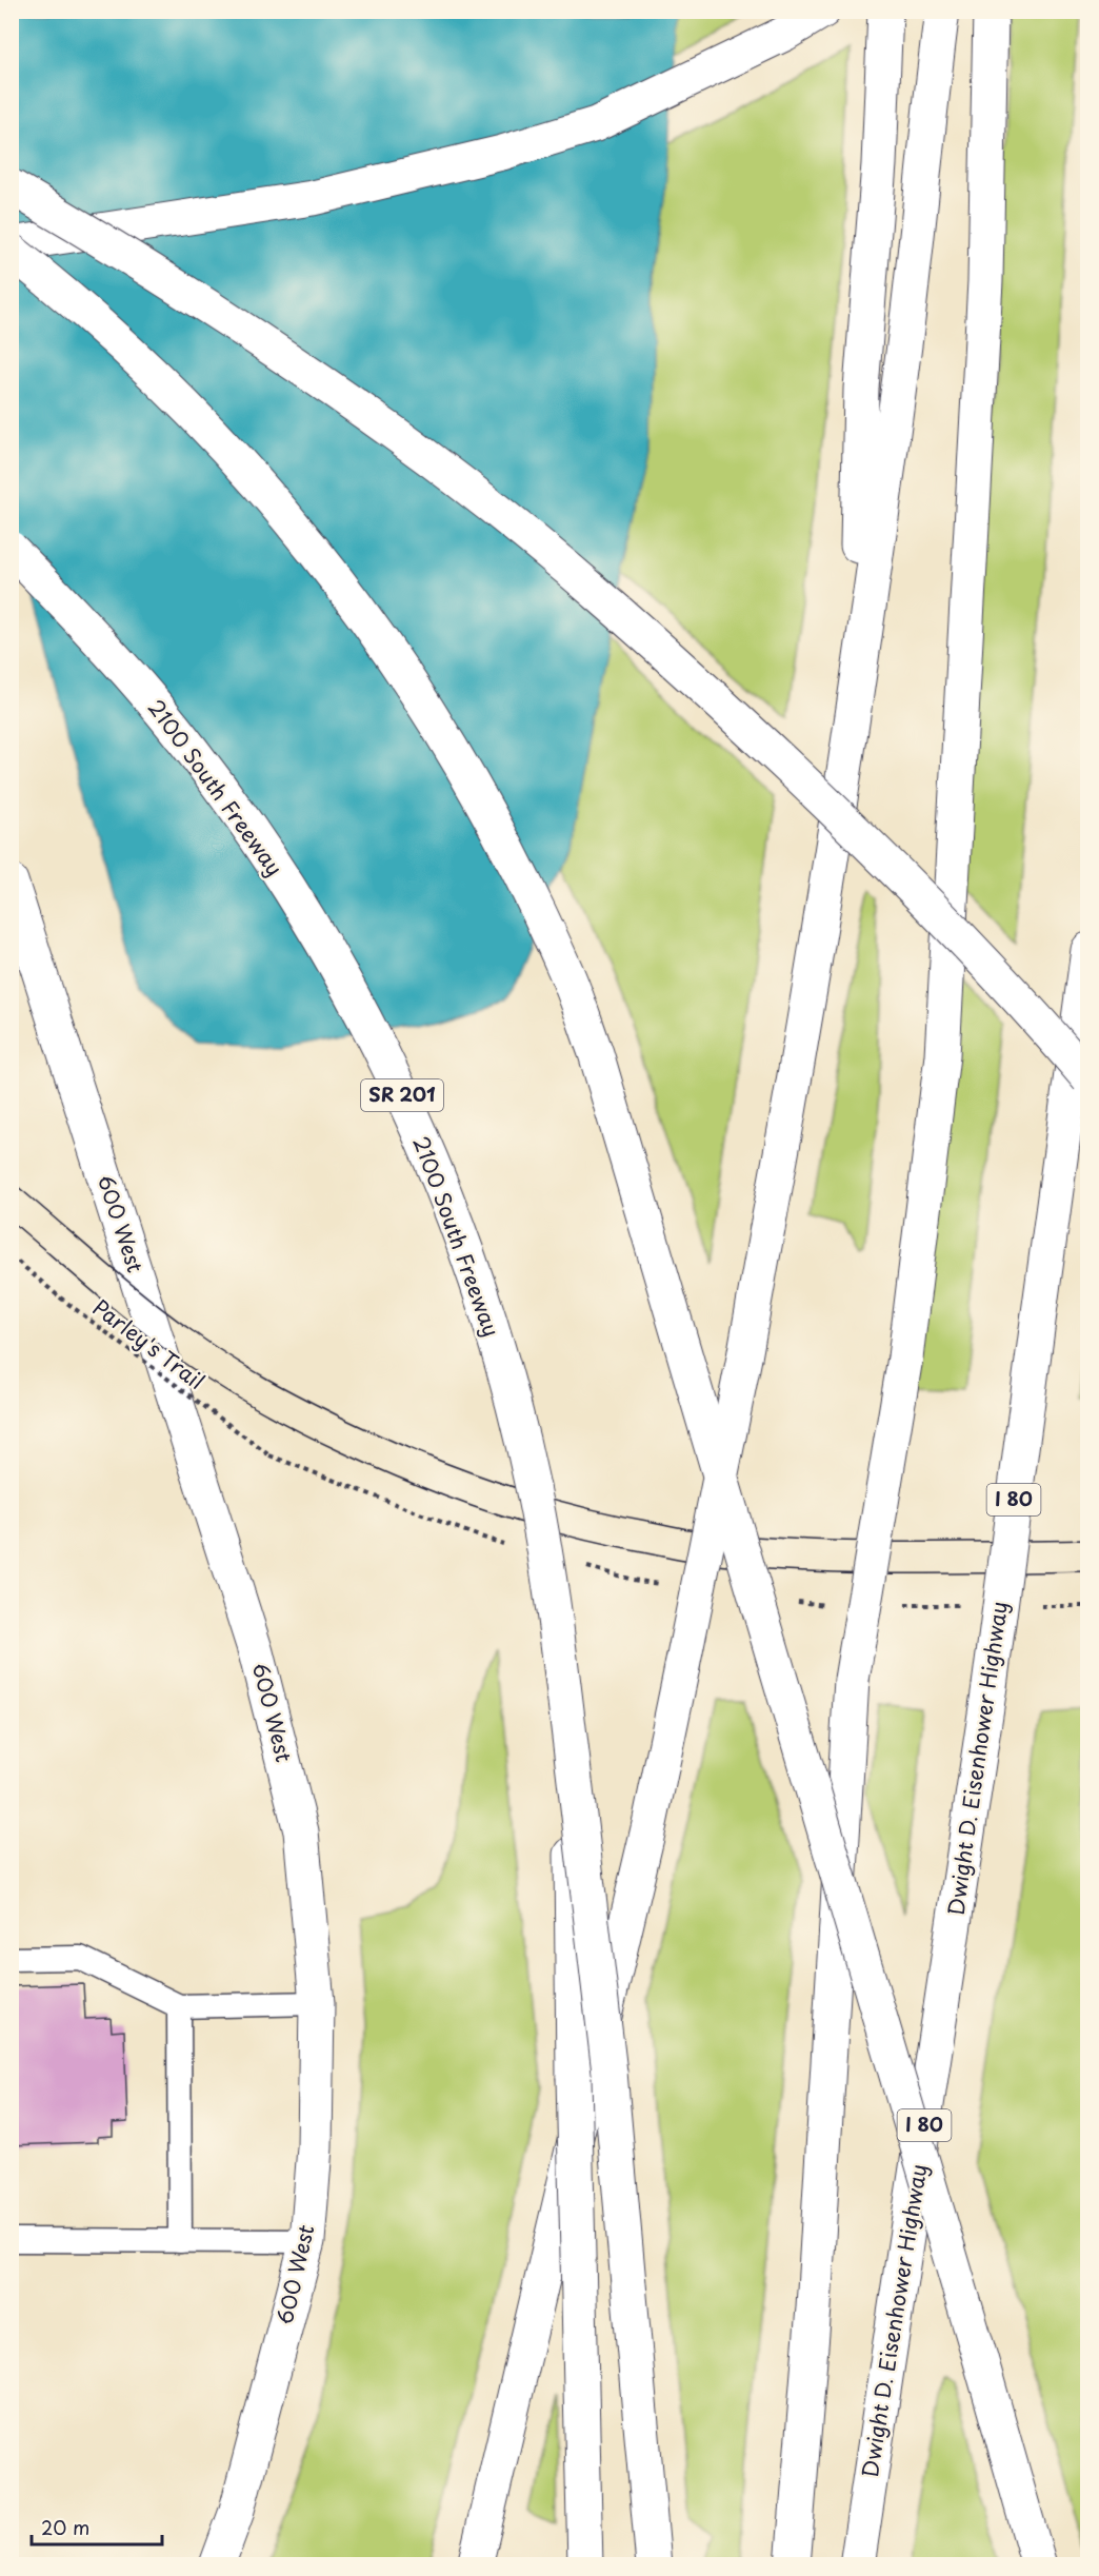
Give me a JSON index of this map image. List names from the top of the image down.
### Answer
{
  "streets": {
    "main road": [
      "2100 South Freeway",
      "SR 201",
      "600 West",
      "I 80",
      "Dwight D. Eisenhower Highway"
    ],
    "path": ["Parley's Trail"]
  },
  "scale_bar": "20 m"
}
